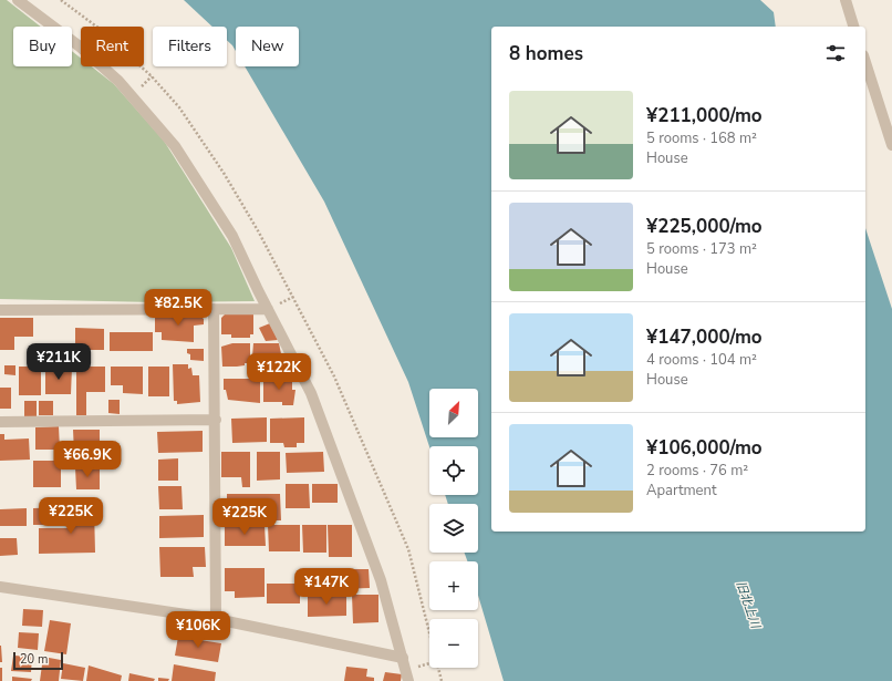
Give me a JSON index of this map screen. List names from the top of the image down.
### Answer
{
  "water": ["旧北上川"],
  "scale_bar": "20 m",
  "north": "top right",
  "page": {
    "chip": [
      "Buy",
      "Rent",
      "Filters",
      "New"
    ],
    "heading": "8 homes",
    "list": [
      {
        "name": "¥211,000/mo",
        "note": "5 rooms · 168 m² · House"
      },
      {
        "name": "¥225,000/mo",
        "note": "5 rooms · 173 m² · House"
      },
      {
        "name": "¥147,000/mo",
        "note": "4 rooms · 104 m² · House"
      },
      {
        "name": "¥106,000/mo",
        "note": "2 rooms · 76 m² · Apartment"
      }
    ],
    "price": [
      "¥82.5K",
      "¥211K",
      "¥122K",
      "¥66.9K",
      "¥225K",
      "¥225K",
      "¥147K",
      "¥106K"
    ],
    "map_buttons": ["+", "−"],
    "scale": "20 m"
  }
}
